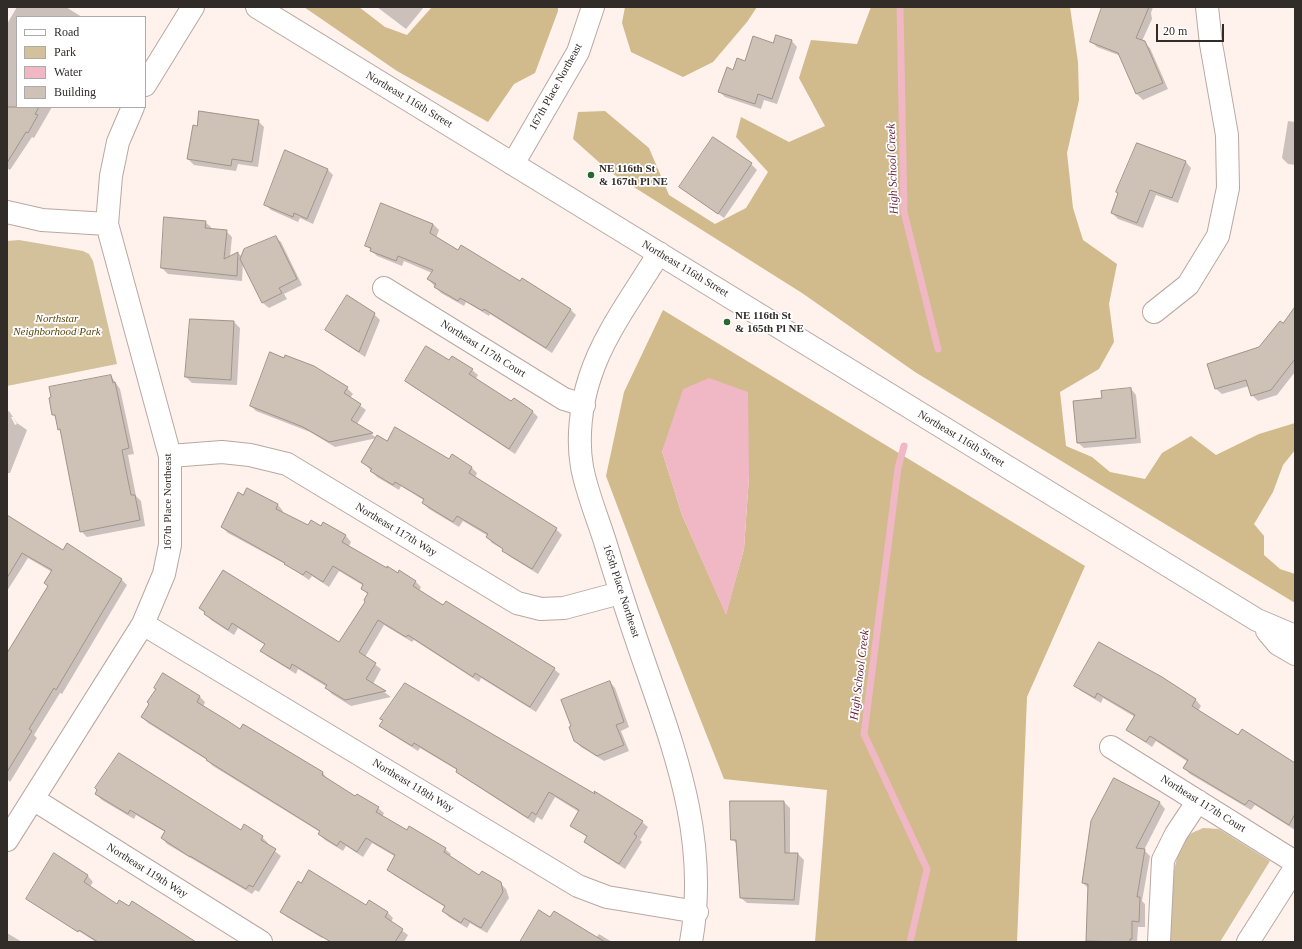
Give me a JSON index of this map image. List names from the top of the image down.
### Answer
{
  "streets": {
    "street": [
      "167th Place Northeast",
      "Northeast 116th Street",
      "Northeast 117th Court",
      "Northeast 117th Way",
      "165th Place Northeast",
      "Northeast 118th Way",
      "Northeast 119th Way"
    ]
  },
  "crossings": [
    ["167th Place Northeast", "Northeast 116th Street"],
    ["167th Place Northeast", "Northeast 117th Way"],
    ["167th Place Northeast", "Northeast 118th Way"],
    ["167th Place Northeast", "Northeast 119th Way"],
    ["Northeast 116th Street", "165th Place Northeast"],
    ["Northeast 117th Court", "165th Place Northeast"],
    ["Northeast 117th Way", "165th Place Northeast"],
    ["165th Place Northeast", "Northeast 118th Way"]
  ],
  "water": ["High School Creek"],
  "parks": ["Northstar Neighborhood Park"],
  "places": ["NE 116th St & 167th Pl NE", "NE 116th St & 165th Pl NE"],
  "legend": [
    "Road",
    "Park",
    "Water",
    "Building"
  ],
  "scale_bar": "20 m"
}
